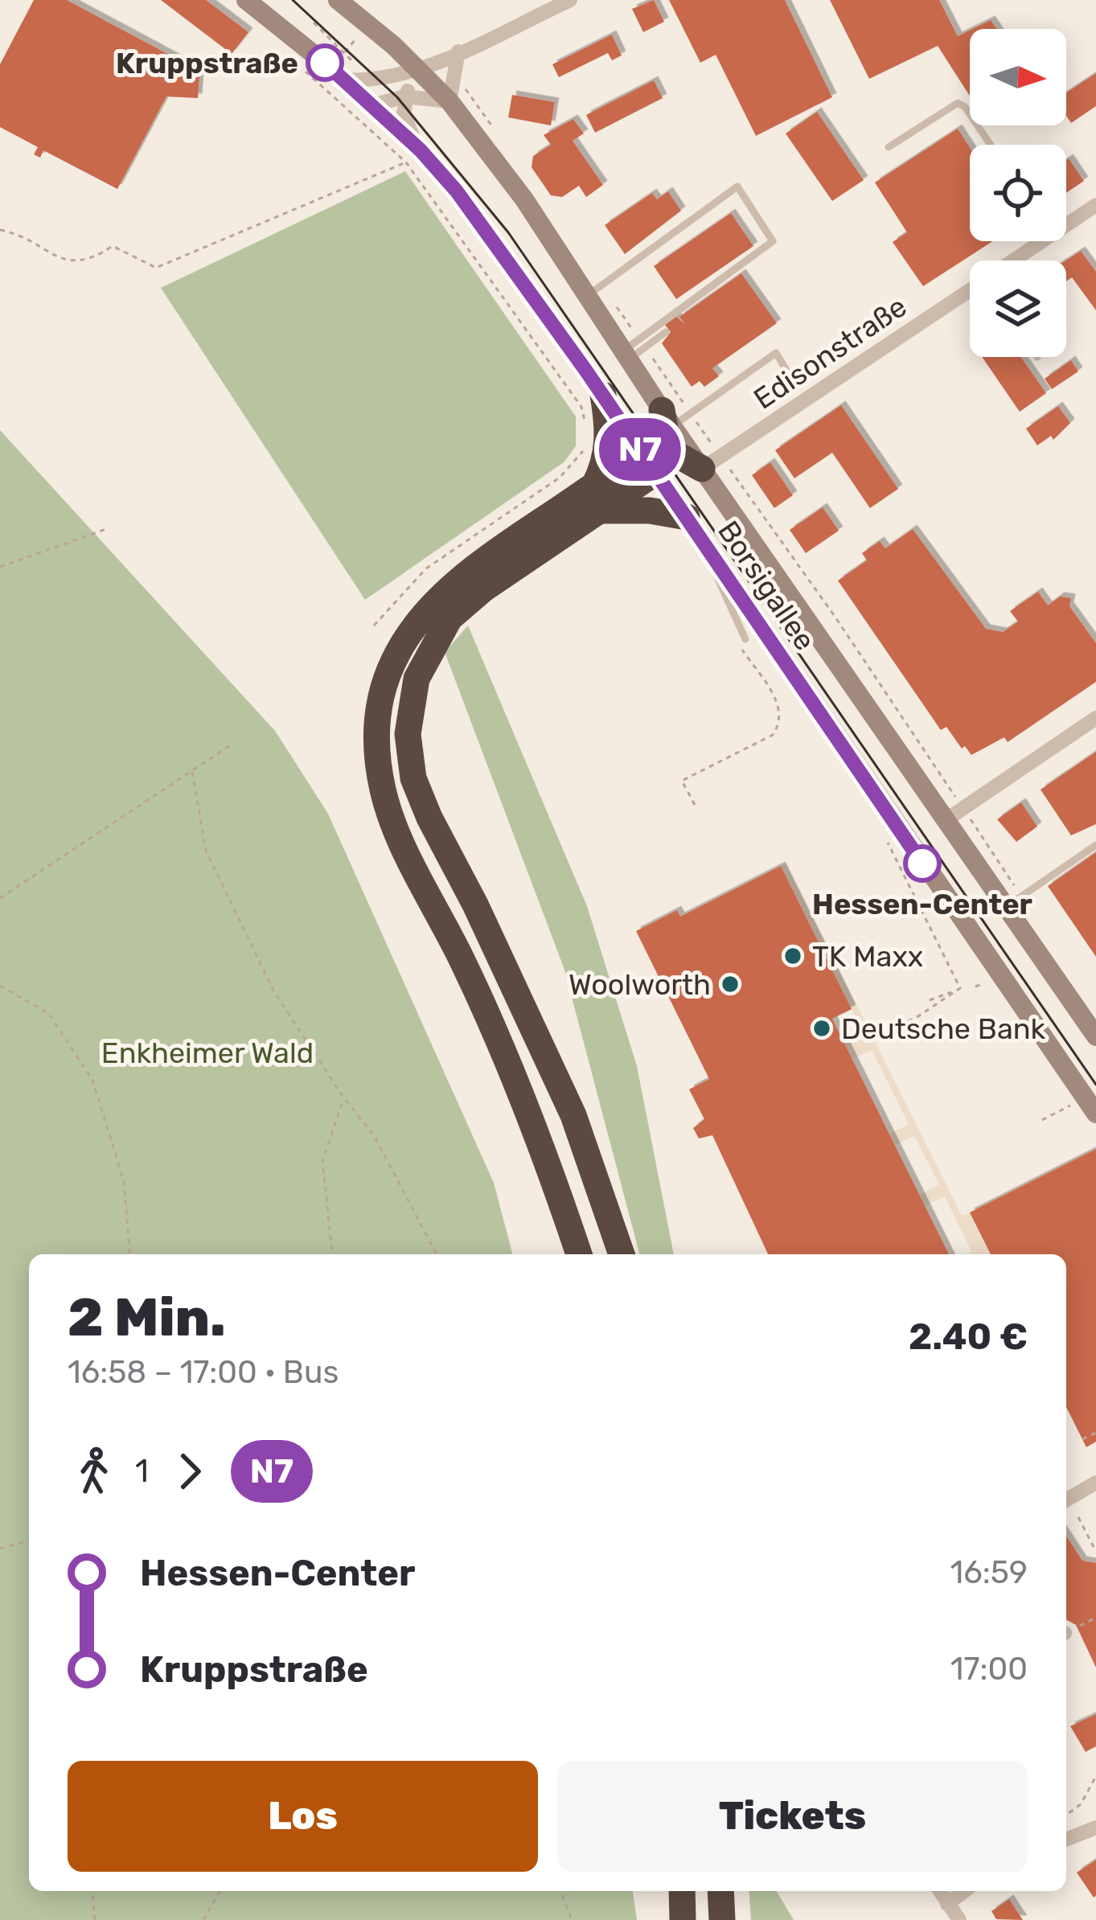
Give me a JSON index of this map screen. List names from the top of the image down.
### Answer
{
  "streets": {
    "main road": ["Borsigallee"],
    "street": ["Edisonstraße"]
  },
  "crossings": [
    ["Edisonstraße", "Borsigallee"]
  ],
  "parks": ["Enkheimer Wald"],
  "places": [
    "Kruppstraße",
    "Hessen-Center",
    "TK Maxx",
    "Woolworth",
    "Deutsche Bank"
  ],
  "lines": ["bus line N7"],
  "north": "right",
  "page": {
    "on_map": "N7",
    "heading": ["2 Min.", "16:58 – 17:00 · Bus", "2.40 €"],
    "legs": ["1", "N7"],
    "list": [
      {
        "name": "Hessen-Center",
        "value": "16:59"
      },
      {
        "name": "Kruppstraße",
        "value": "17:00"
      }
    ],
    "buttons": ["Los", "Tickets"]
  }
}
